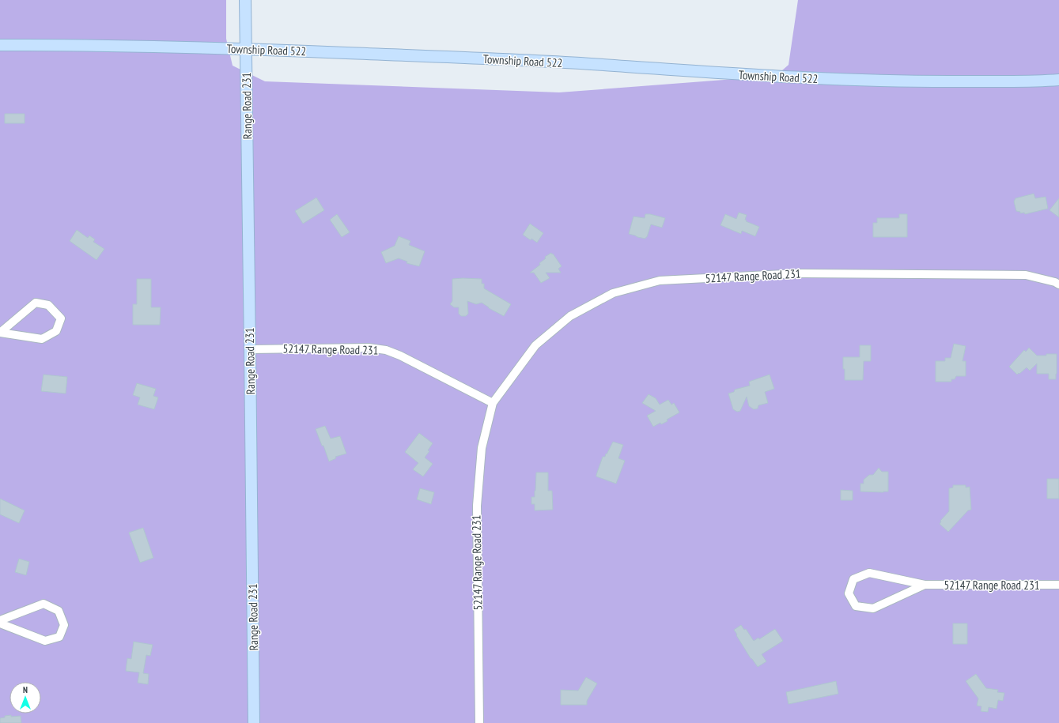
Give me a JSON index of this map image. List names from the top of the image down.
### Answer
{
  "streets": {
    "main road": ["Township Road 522", "Range Road 231"],
    "street": ["52147 Range Road 231"]
  },
  "crossings": [
    ["Township Road 522", "Range Road 231"],
    ["Range Road 231", "52147 Range Road 231"]
  ],
  "north": "top"
}
